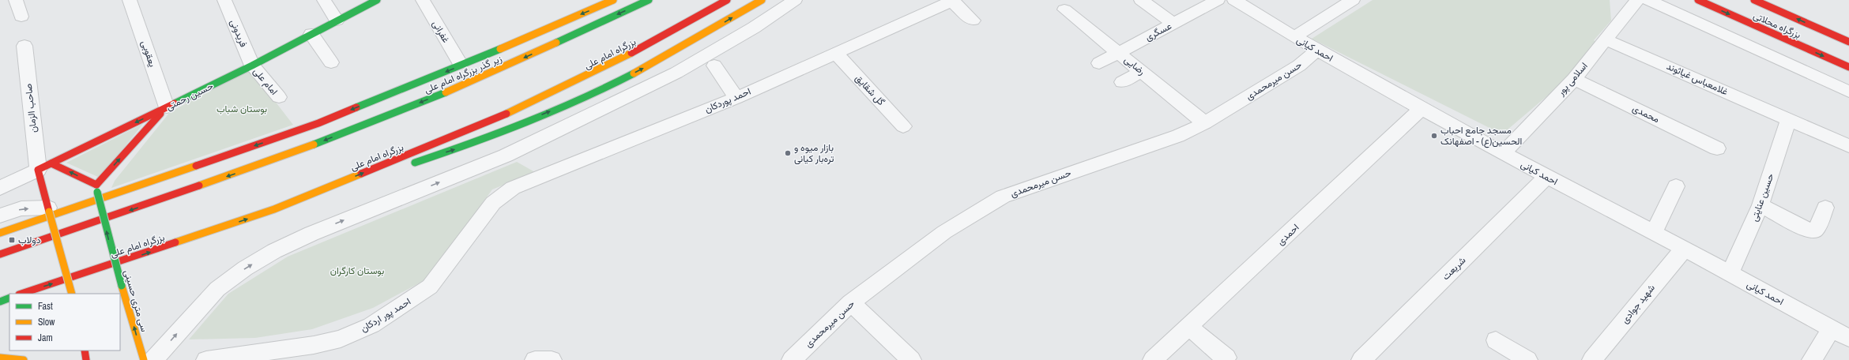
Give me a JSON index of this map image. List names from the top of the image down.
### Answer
{
  "streets": {
    "main road": [
      "بزرگراه محلاتی",
      "بزرگراه امام علی",
      "زیر گذر بزرگراه امام علی",
      "حسین رحمتی",
      "سی متری حسینی"
    ],
    "street": [
      "غفرانی",
      "عسگری",
      "فریدونی",
      "احمد کیانی",
      "یعقوبی",
      "رضایی",
      "اسلامی پور",
      "غلامعباس غیاثوند",
      "حسن میرمحمدی",
      "امام علی",
      "گل شقایق",
      "احمد پوردکان",
      "صاحب الزمان",
      "محمدی",
      "حسین عنایتی",
      "احمدی",
      "شریعت",
      "شهید جوادی",
      "احمد پور اردکان"
    ]
  },
  "crossings": [
    ["عسگری", "رضایی"],
    ["فریدونی", "امام علی"],
    ["فریدونی", "حسین رحمتی"],
    ["احمد کیانی", "اسلامی پور"],
    ["احمد کیانی", "حسن میرمحمدی"],
    ["احمد کیانی", "حسین عنایتی"],
    ["احمد کیانی", "احمدی"],
    ["احمد کیانی", "شریعت"],
    ["احمد کیانی", "شهید جوادی"],
    ["یعقوبی", "حسین رحمتی"],
    ["رضایی", "حسن میرمحمدی"],
    ["اسلامی پور", "غلامعباس غیاثوند"],
    ["اسلامی پور", "محمدی"],
    ["غلامعباس غیاثوند", "حسین عنایتی"],
    ["امام علی", "حسین رحمتی"],
    ["گل شقایق", "احمد پوردکان"],
    ["حسین رحمتی", "صاحب الزمان"],
    ["احمد پوردکان", "احمد پور اردکان"]
  ],
  "parks": ["بوستان شباب", "بوستان کارگران"],
  "places": {
    "other": ["مسجد جامع احباب الحسین(ع) - اصفهانک", "بازار میوه و تره‌بار کیانی"],
    "transit": ["دولاب"]
  },
  "legend": ["Fast", "Slow", "Jam"]
}
